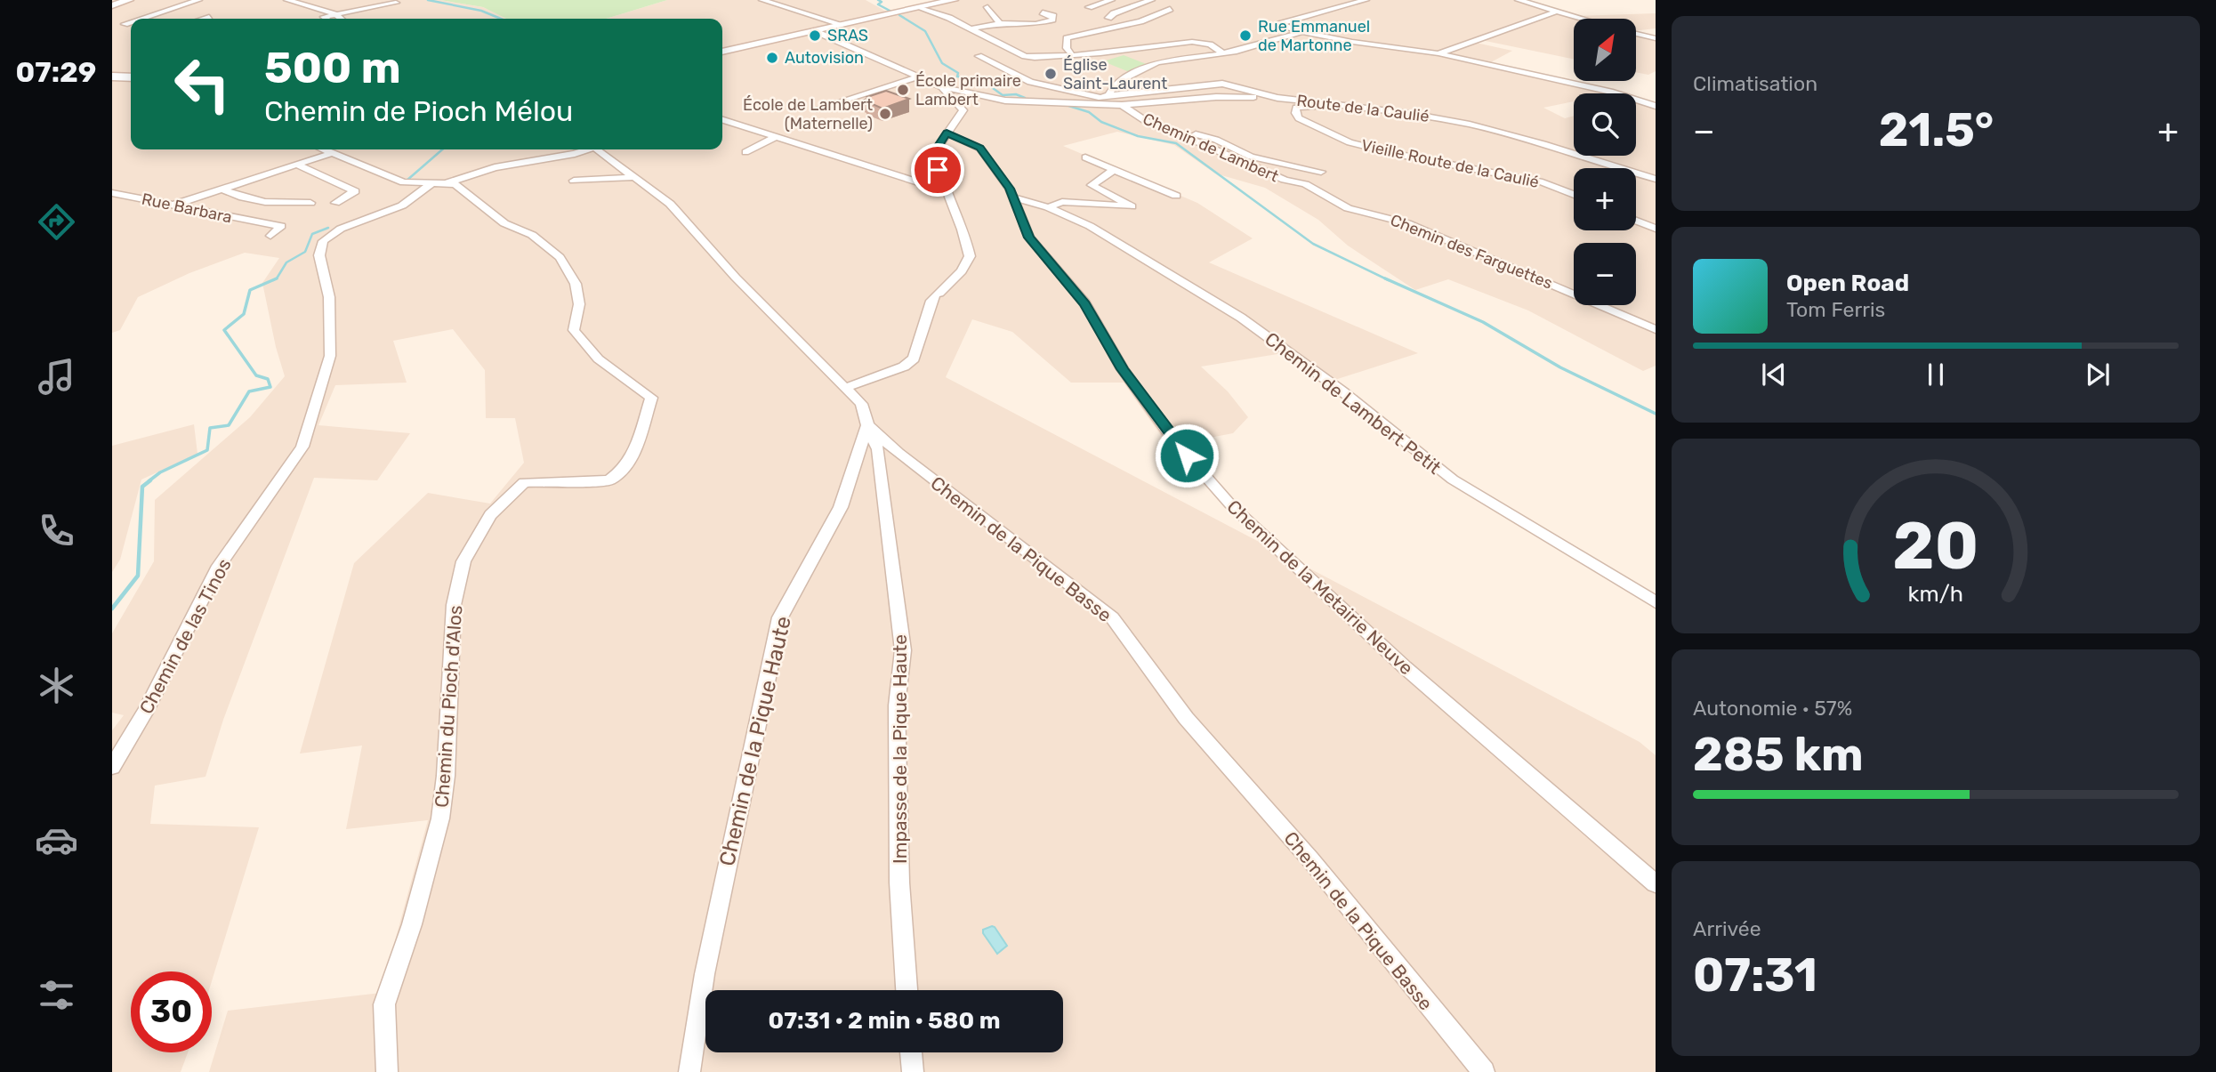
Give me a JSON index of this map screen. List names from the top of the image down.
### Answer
{
  "streets": {
    "street": [
      "Route de la Caulié",
      "Chemin de Lambert",
      "Vieille Route de la Caulié",
      "Rue Barbara",
      "Chemin des Farguettes",
      "Chemin de Lambert Petit",
      "Chemin de la Pique Basse",
      "Chemin de la Metairie Neuve",
      "Chemin de las Tinos",
      "Chemin du Pioch d'Alos",
      "Chemin de la Pique Haute",
      "Impasse de la Pique Haute"
    ]
  },
  "crossings": [
    ["Route de la Caulié", "Chemin de Lambert"],
    ["Route de la Caulié", "Vieille Route de la Caulié"],
    ["Chemin de Lambert", "Chemin des Farguettes"],
    ["Chemin de Lambert Petit", "Chemin de la Metairie Neuve"],
    ["Chemin de la Pique Basse", "Chemin de la Pique Haute"],
    ["Chemin de la Pique Basse", "Impasse de la Pique Haute"],
    ["Chemin de las Tinos", "Chemin du Pioch d'Alos"],
    ["Chemin de la Pique Haute", "Impasse de la Pique Haute"]
  ],
  "places": [
    "SRAS",
    "Rue Emmanuel de Martonne",
    "Autovision",
    "Église Saint-Laurent",
    "École primaire Lambert",
    "École de Lambert (Maternelle)"
  ],
  "north": "top right",
  "page": {
    "tabs": "07:29",
    "tile": [
      "Climatisation",
      ["Autonomie · 57%", "285 km"],
      ["Arrivée", "07:31"]
    ],
    "map_buttons": ["+", "−"],
    "turn": ["500 m", "Chemin de Pioch Mélou"],
    "heat": ["−", "21.5°", "+"],
    "song": ["Open Road", "Tom Ferris"],
    "limit": "30",
    "trip": "07:31 · 2 min · 580 m",
    "gauge": ["20", "km/h"]
  }
}
